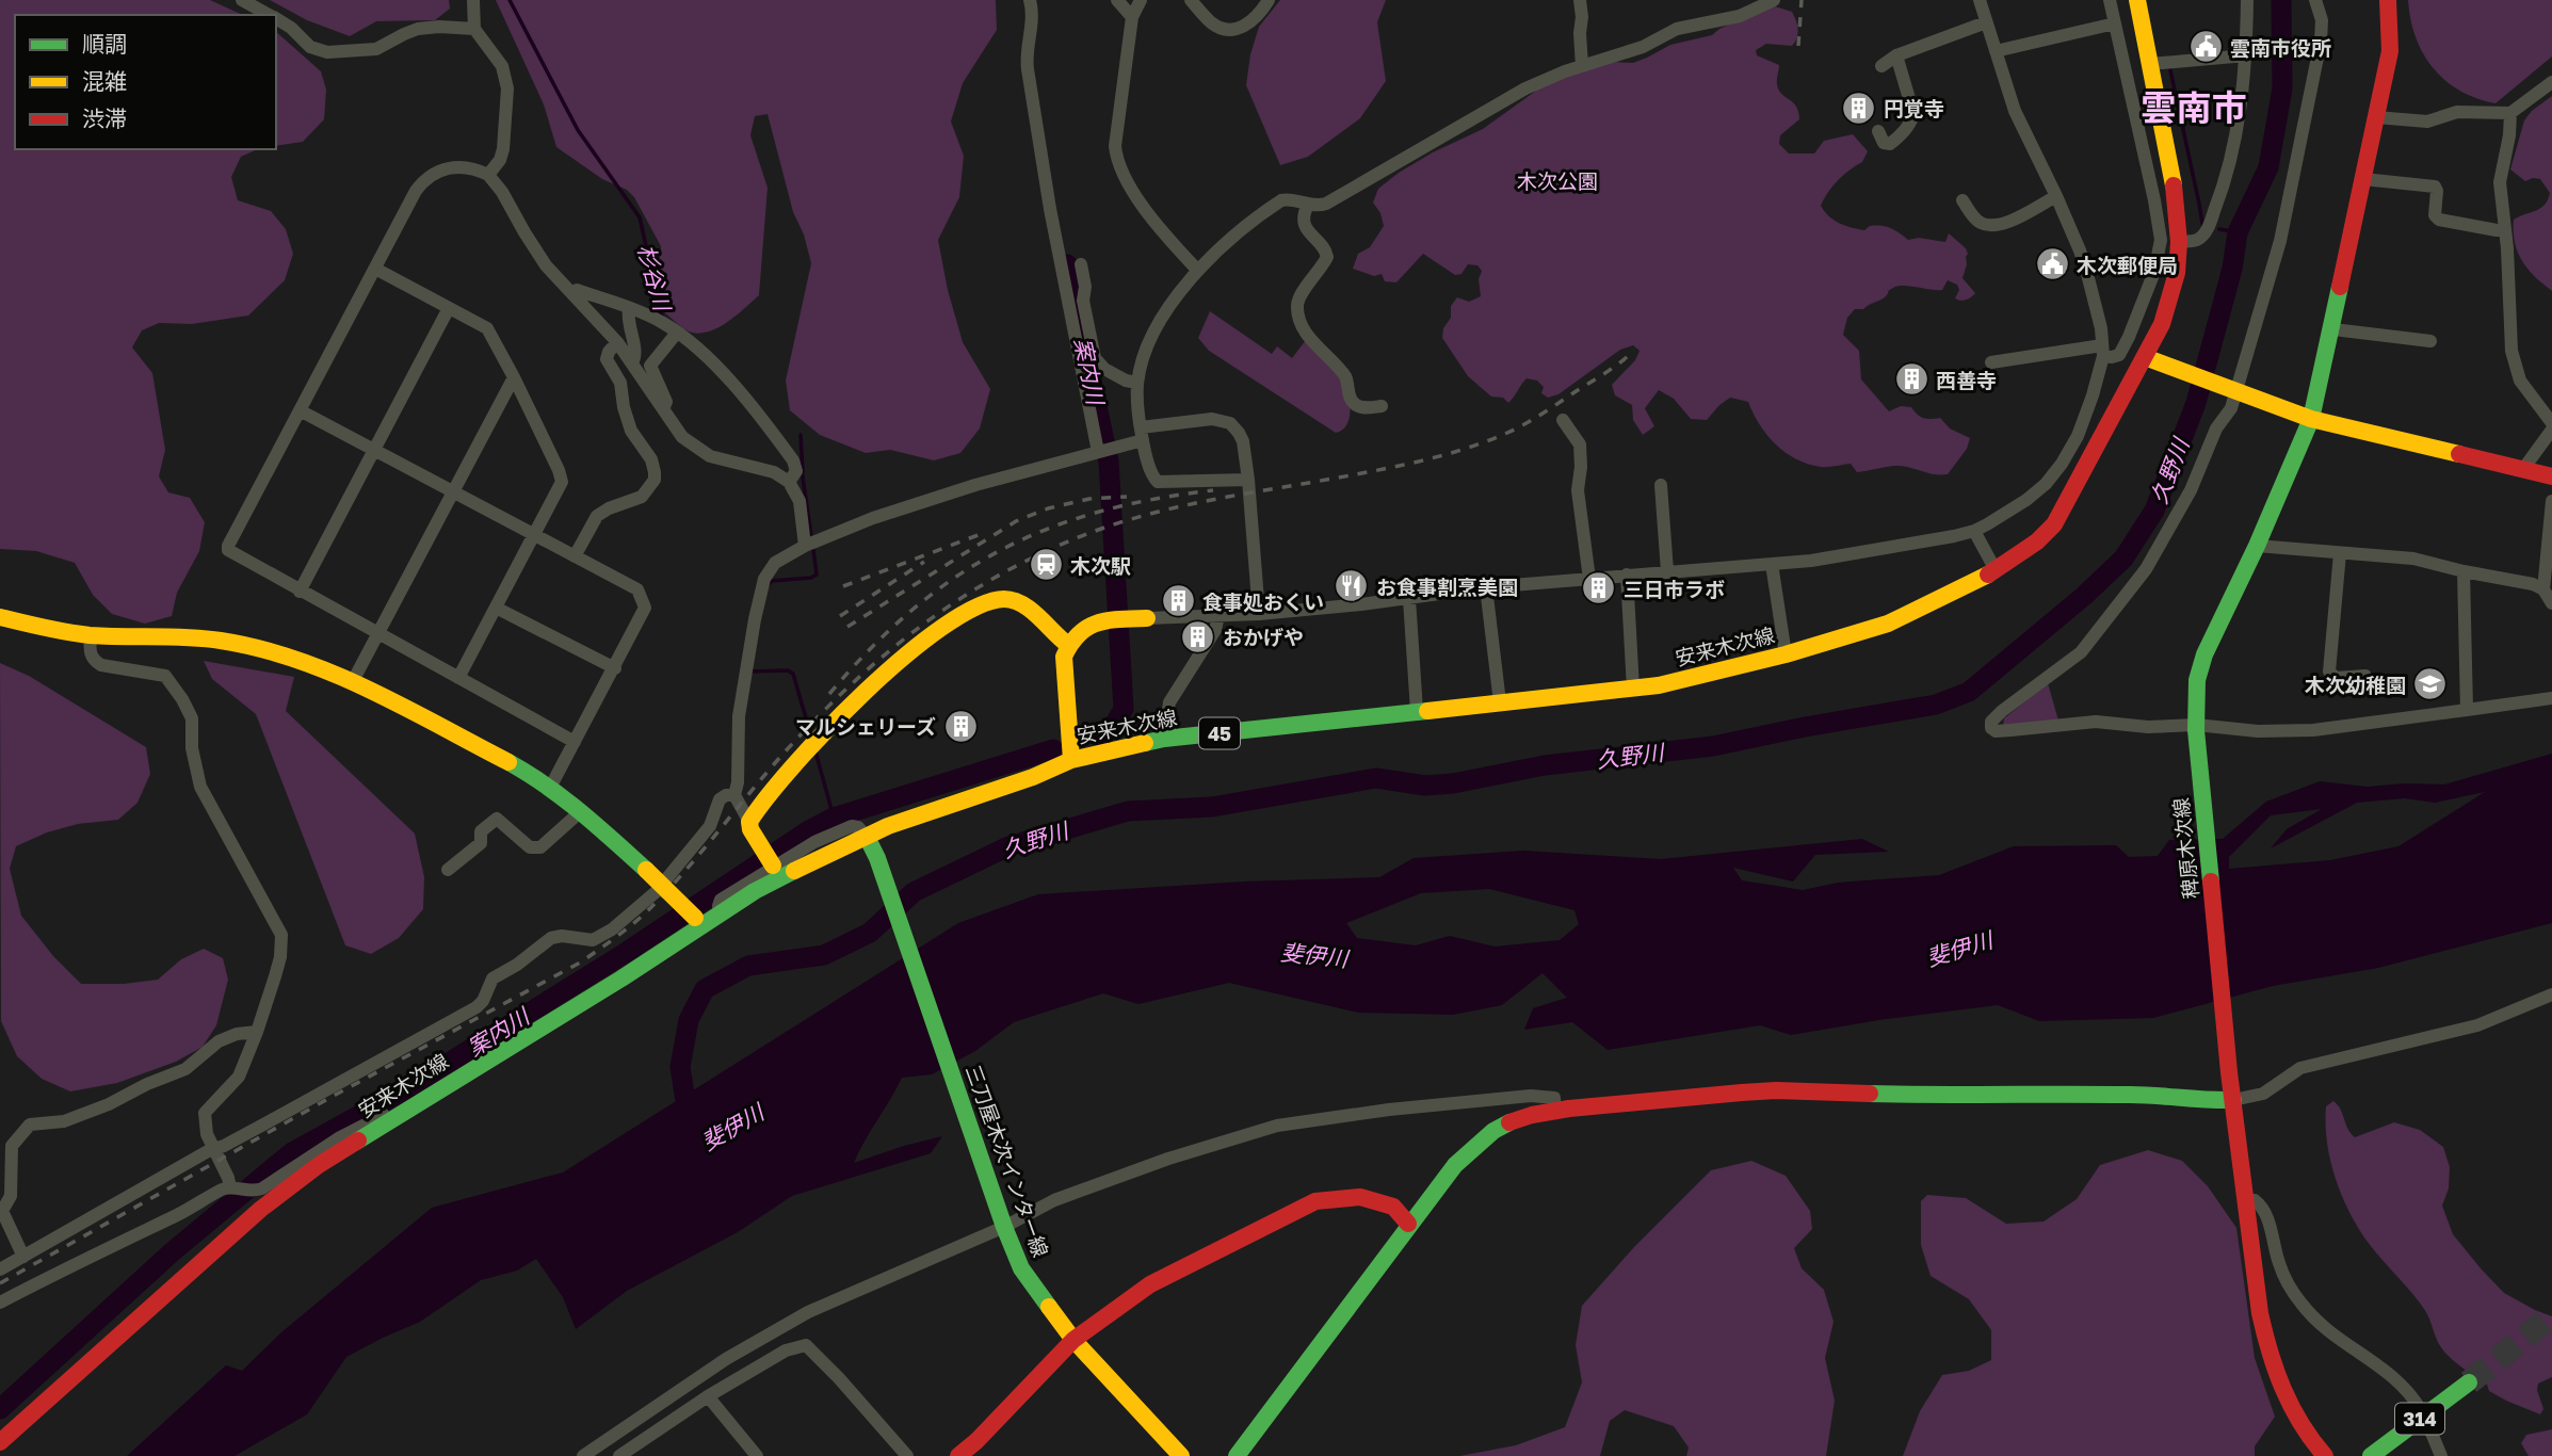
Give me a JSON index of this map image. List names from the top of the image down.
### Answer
{
  "streets": {
    "main road": [
      "安来木次線",
      "45",
      "稗原木次線",
      "三刀屋木次インター線",
      "314"
    ]
  },
  "crossings": [
    ["安来木次線", "三刀屋木次インター線"]
  ],
  "districts": ["雲南市"],
  "water": [
    "杉谷川",
    "案内川",
    "久野川",
    "斐伊川"
  ],
  "parks": ["木次公園"],
  "places": {
    "public building": ["雲南市役所", "木次郵便局"],
    "building": [
      "円覚寺",
      "西善寺",
      "三日市ラボ",
      "食事処おくい",
      "おかげや",
      "マルシェリーズ"
    ],
    "station": ["木次駅"],
    "restaurant": ["お食事割烹美園"],
    "school or university": ["木次幼稚園"]
  },
  "legend": ["順調", "混雑", "渋滞"]
}
